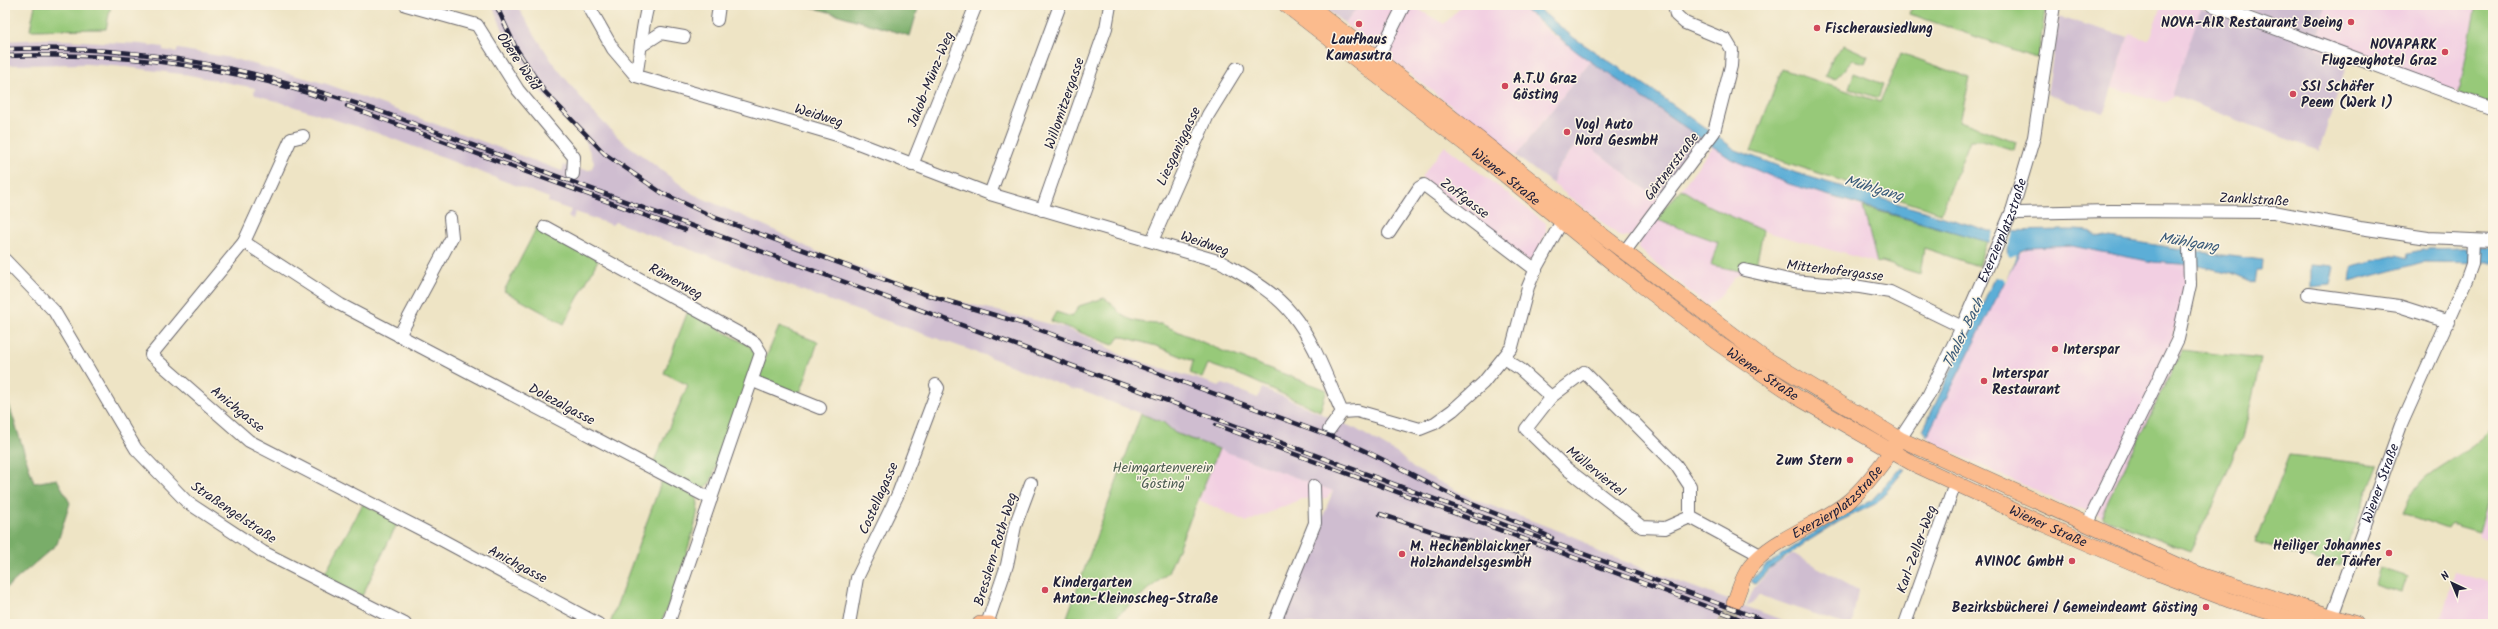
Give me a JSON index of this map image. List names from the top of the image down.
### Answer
{
  "streets": {
    "main road": ["Wiener Straße", "Exerzierplatzstraße"],
    "street": [
      "Obere Weid",
      "Jakob-Münz-Weg",
      "Willomitzergasse",
      "Weidweg",
      "Liesganiggasse",
      "Gärtnerstraße",
      "Zoffgasse",
      "Zanklstraße",
      "Mitterhofergasse",
      "Römerweg",
      "Dolezalgasse",
      "Anichgasse",
      "Müllerviertel",
      "Costellagasse",
      "Straßengelstraße",
      "Bresslern-Roth-Weg",
      "Karl-Zeller-Weg"
    ]
  },
  "crossings": [
    ["Jakob-Münz-Weg", "Weidweg"],
    ["Willomitzergasse", "Weidweg"],
    ["Weidweg", "Liesganiggasse"],
    ["Gärtnerstraße", "Wiener Straße"],
    ["Wiener Straße", "Exerzierplatzstraße"],
    ["Wiener Straße", "Karl-Zeller-Weg"],
    ["Zanklstraße", "Exerzierplatzstraße"],
    ["Exerzierplatzstraße", "Mitterhofergasse"],
    ["Römerweg", "Dolezalgasse"],
    ["Dolezalgasse", "Anichgasse"]
  ],
  "water": ["Mühlgang", "Thaler Bach"],
  "parks": ["Heimgartenverein \"Gösting\""],
  "places": [
    "NOVA-AIR Restaurant Boeing",
    "Laufhaus Kamasutra",
    "Fischerausiedlung",
    "NOVAPARK Flugzeughotel Graz",
    "A.T.U Graz Gösting",
    "SSI Schäfer Peem (Werk I)",
    "Vogl Auto Nord GesmbH",
    "Interspar",
    "Interspar Restaurant",
    "Zum Stern",
    "Heiliger Johannes der Täufer",
    "M. Hechenblaickner HolzhandelsgesmbH",
    "AVINOC GmbH",
    "Kindergarten Anton-Kleinoscheg-Straße",
    "Bezirksbücherei / Gemeindeamt Gösting"
  ],
  "north": "top left"
}
